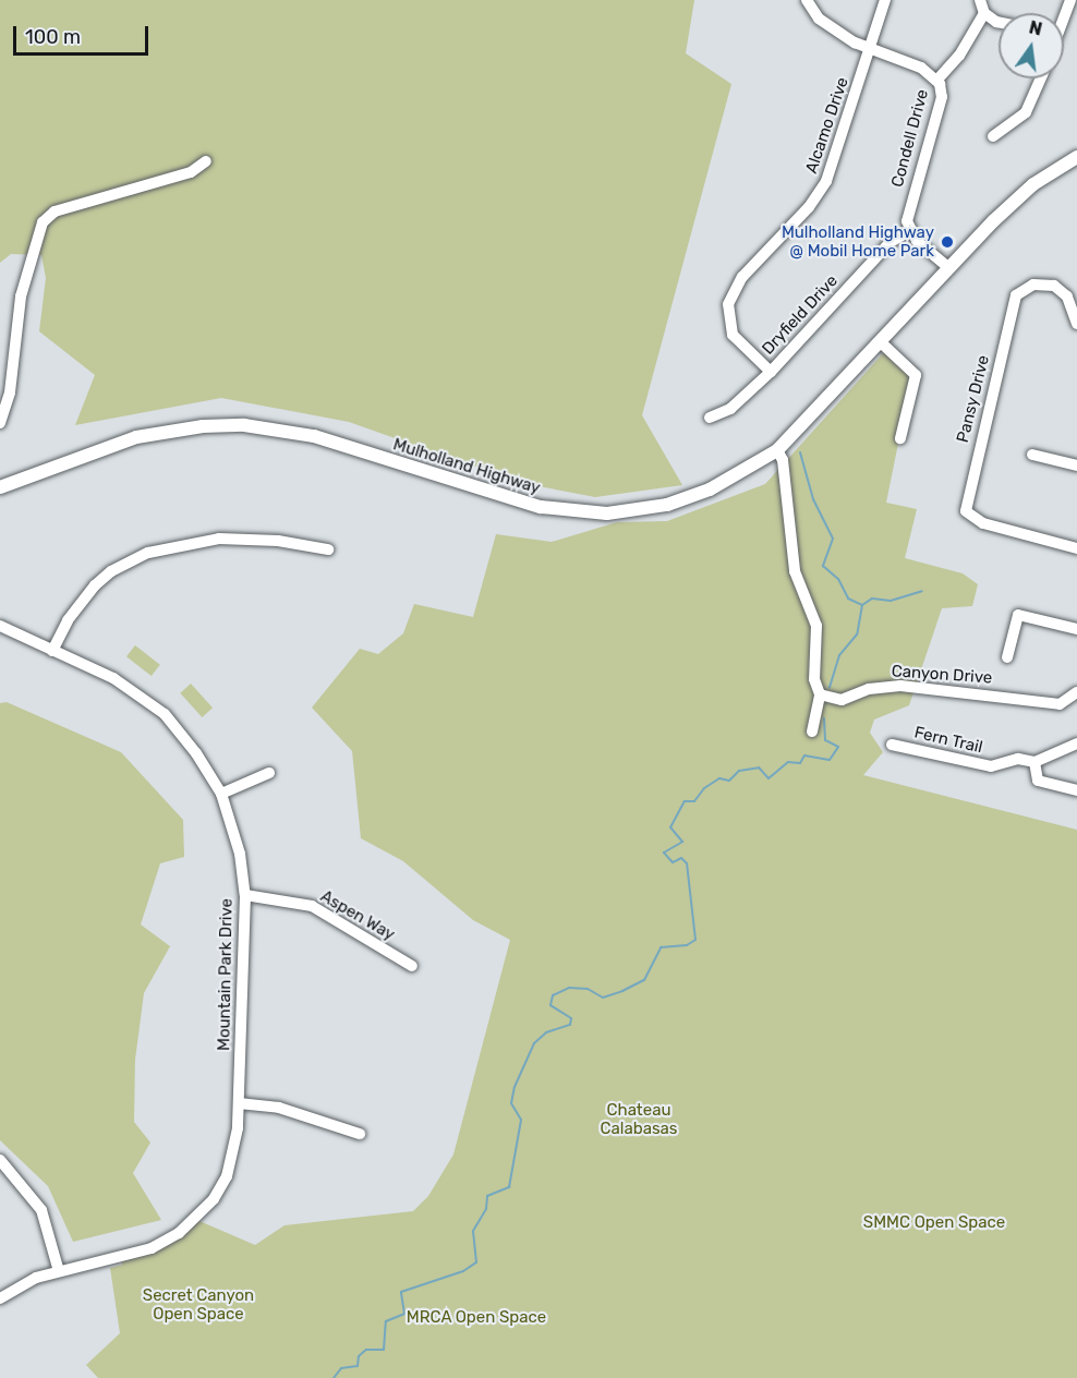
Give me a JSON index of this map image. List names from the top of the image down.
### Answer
{
  "streets": {
    "main road": ["Mulholland Highway"],
    "street": [
      "Alcamo Drive",
      "Condell Drive",
      "Dryfield Drive",
      "Pansy Drive",
      "Canyon Drive",
      "Fern Trail",
      "Aspen Way",
      "Mountain Park Drive"
    ]
  },
  "crossings": [
    ["Alcamo Drive", "Condell Drive"],
    ["Alcamo Drive", "Dryfield Drive"],
    ["Condell Drive", "Dryfield Drive"],
    ["Aspen Way", "Mountain Park Drive"]
  ],
  "parks": [
    "Chateau Calabasas",
    "SMMC Open Space",
    "Secret Canyon Open Space",
    "MRCA Open Space"
  ],
  "places": ["Mulholland Highway @ Mobil Home Park"],
  "scale_bar": "100 m",
  "north": "top"
}
